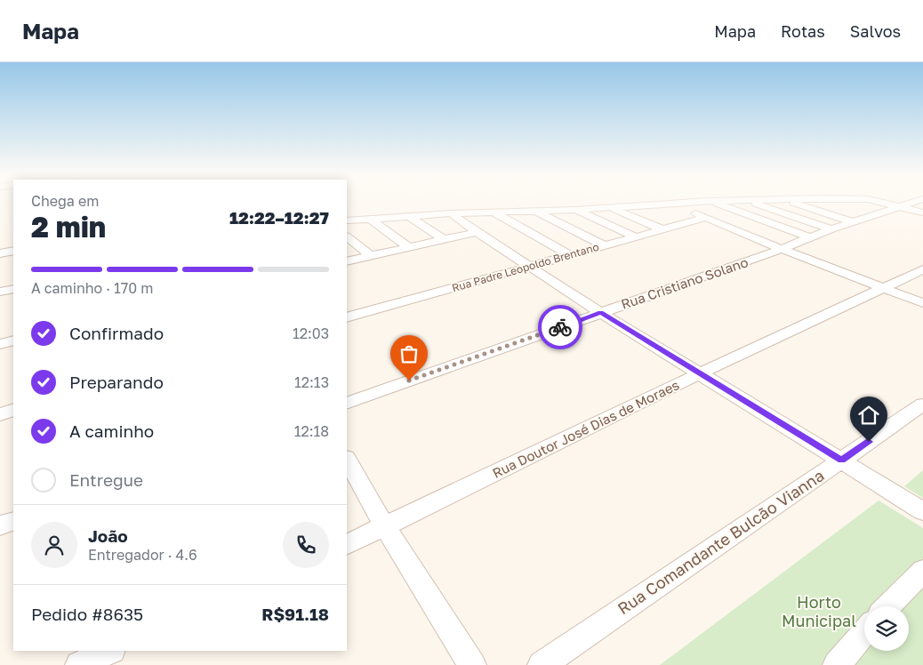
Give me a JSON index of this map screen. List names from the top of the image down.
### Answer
{
  "streets": {
    "street": [
      "Rua Padre Leopoldo Brentano",
      "Rua Cristiano Solano",
      "Rua Doutor José Dias de Moraes",
      "Rua Comandante Bulcão Vianna"
    ]
  },
  "parks": ["Horto Municipal"],
  "page": {
    "header": "Mapa",
    "nav": ["Mapa", "Rotas", "Salvos"],
    "heading": ["2 min", "Chega em", "12:22–12:27"],
    "panel": [
      "João",
      "Entregador · 4.6",
      "Pedido #8635",
      "R$91.18"
    ],
    "bar": "A caminho · 170 m",
    "list": [
      ["Confirmado", "12:03"],
      ["Preparando", "12:13"],
      ["A caminho", "12:18"],
      "Entregue"
    ]
  }
}
